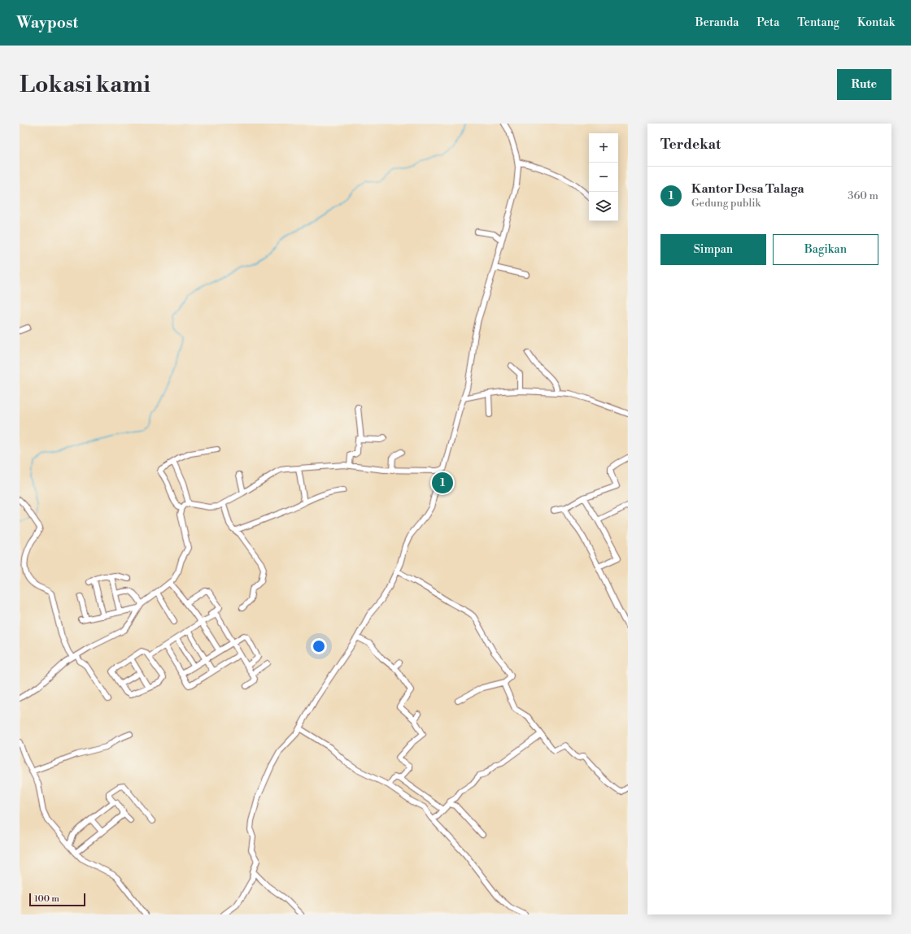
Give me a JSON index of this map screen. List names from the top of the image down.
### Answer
{
  "scale_bar": "100 m",
  "page": {
    "header": "Waypost",
    "nav": [
      "Beranda",
      "Peta",
      "Tentang",
      "Kontak"
    ],
    "buttons": [
      "Rute",
      ["Simpan", "Bagikan"]
    ],
    "title": "Lokasi kami",
    "heading": "Terdekat",
    "map_buttons": ["+", "−"],
    "list": [
      {
        "mark": "1",
        "name": "Kantor Desa Talaga",
        "note": "Gedung publik",
        "value": "360 m"
      }
    ],
    "pins": "1",
    "scale": "100 m"
  }
}
